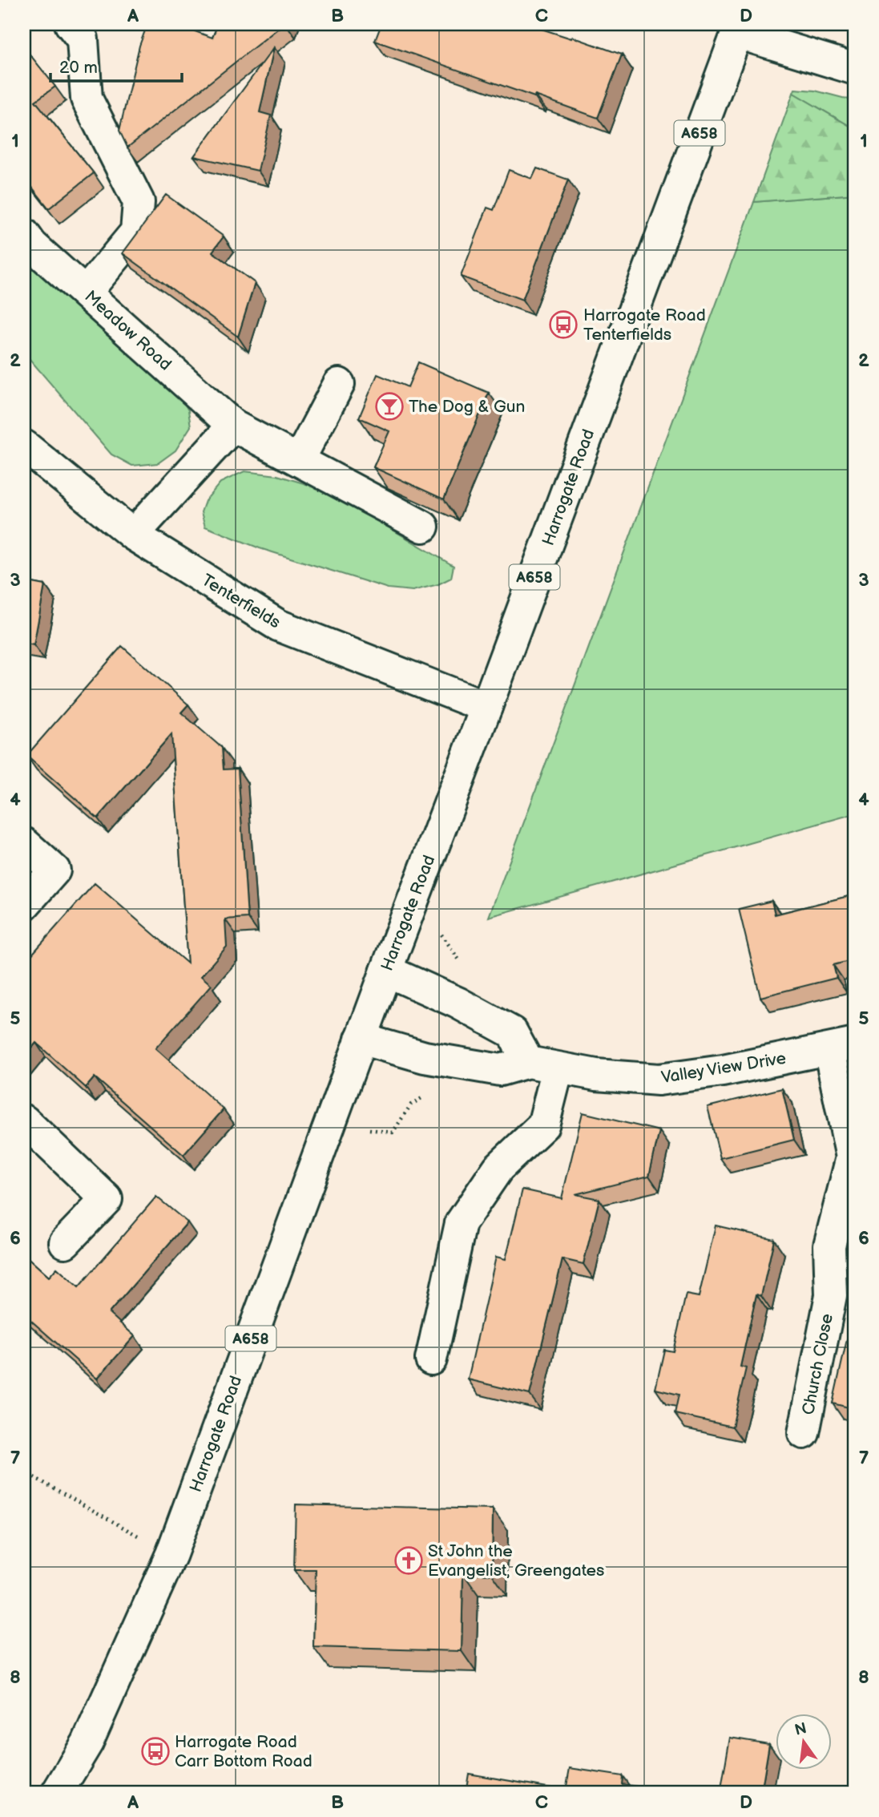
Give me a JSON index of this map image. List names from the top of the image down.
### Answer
{
  "streets": {
    "main road": [
      "A658",
      "Meadow Road",
      "Harrogate Road",
      "Tenterfields",
      "Valley View Drive",
      "Church Close"
    ]
  },
  "crossings": [
    ["Harrogate Road", "Tenterfields"],
    ["Harrogate Road", "Valley View Drive"],
    ["Valley View Drive", "Church Close"]
  ],
  "places": {
    "bus stop": ["Harrogate Road Tenterfields", "Harrogate Road Carr Bottom Road"],
    "bar": ["The Dog & Gun"],
    "church": ["St John the Evangelist, Greengates"]
  },
  "scale_bar": "20 m",
  "north": "top",
  "grid": {
    "columns": [
      "A",
      "B",
      "C",
      "D"
    ],
    "rows": [
      "1",
      "2",
      "3",
      "4",
      "5",
      "6",
      "7",
      "8"
    ]
  }
}
